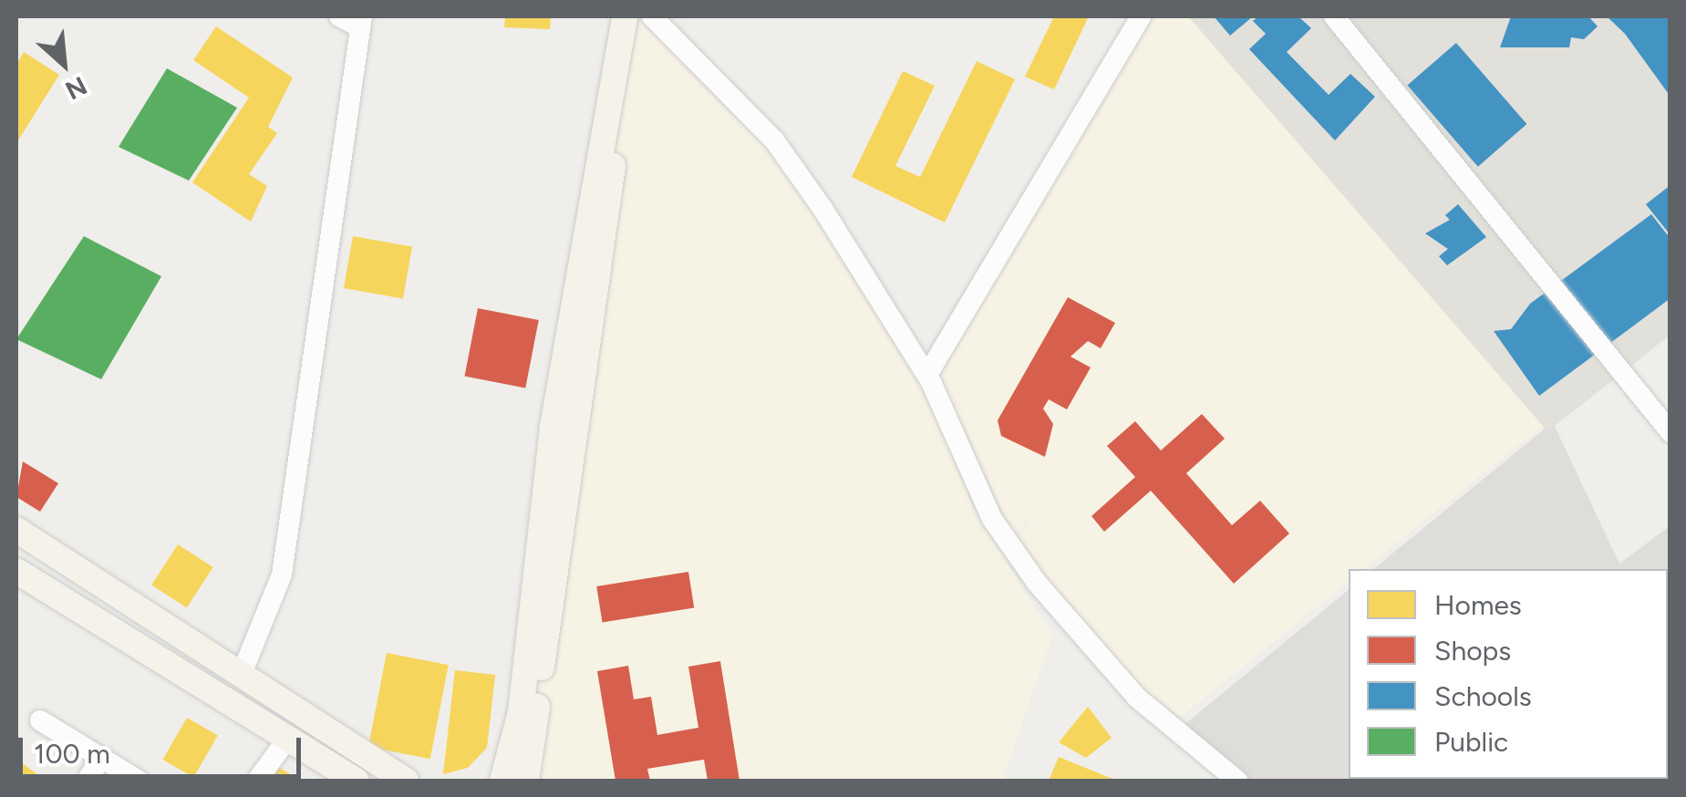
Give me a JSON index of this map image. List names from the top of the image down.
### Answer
{
  "legend": [
    "Homes",
    "Shops",
    "Schools",
    "Public"
  ],
  "scale_bar": "100 m",
  "north": "bottom right"
}
